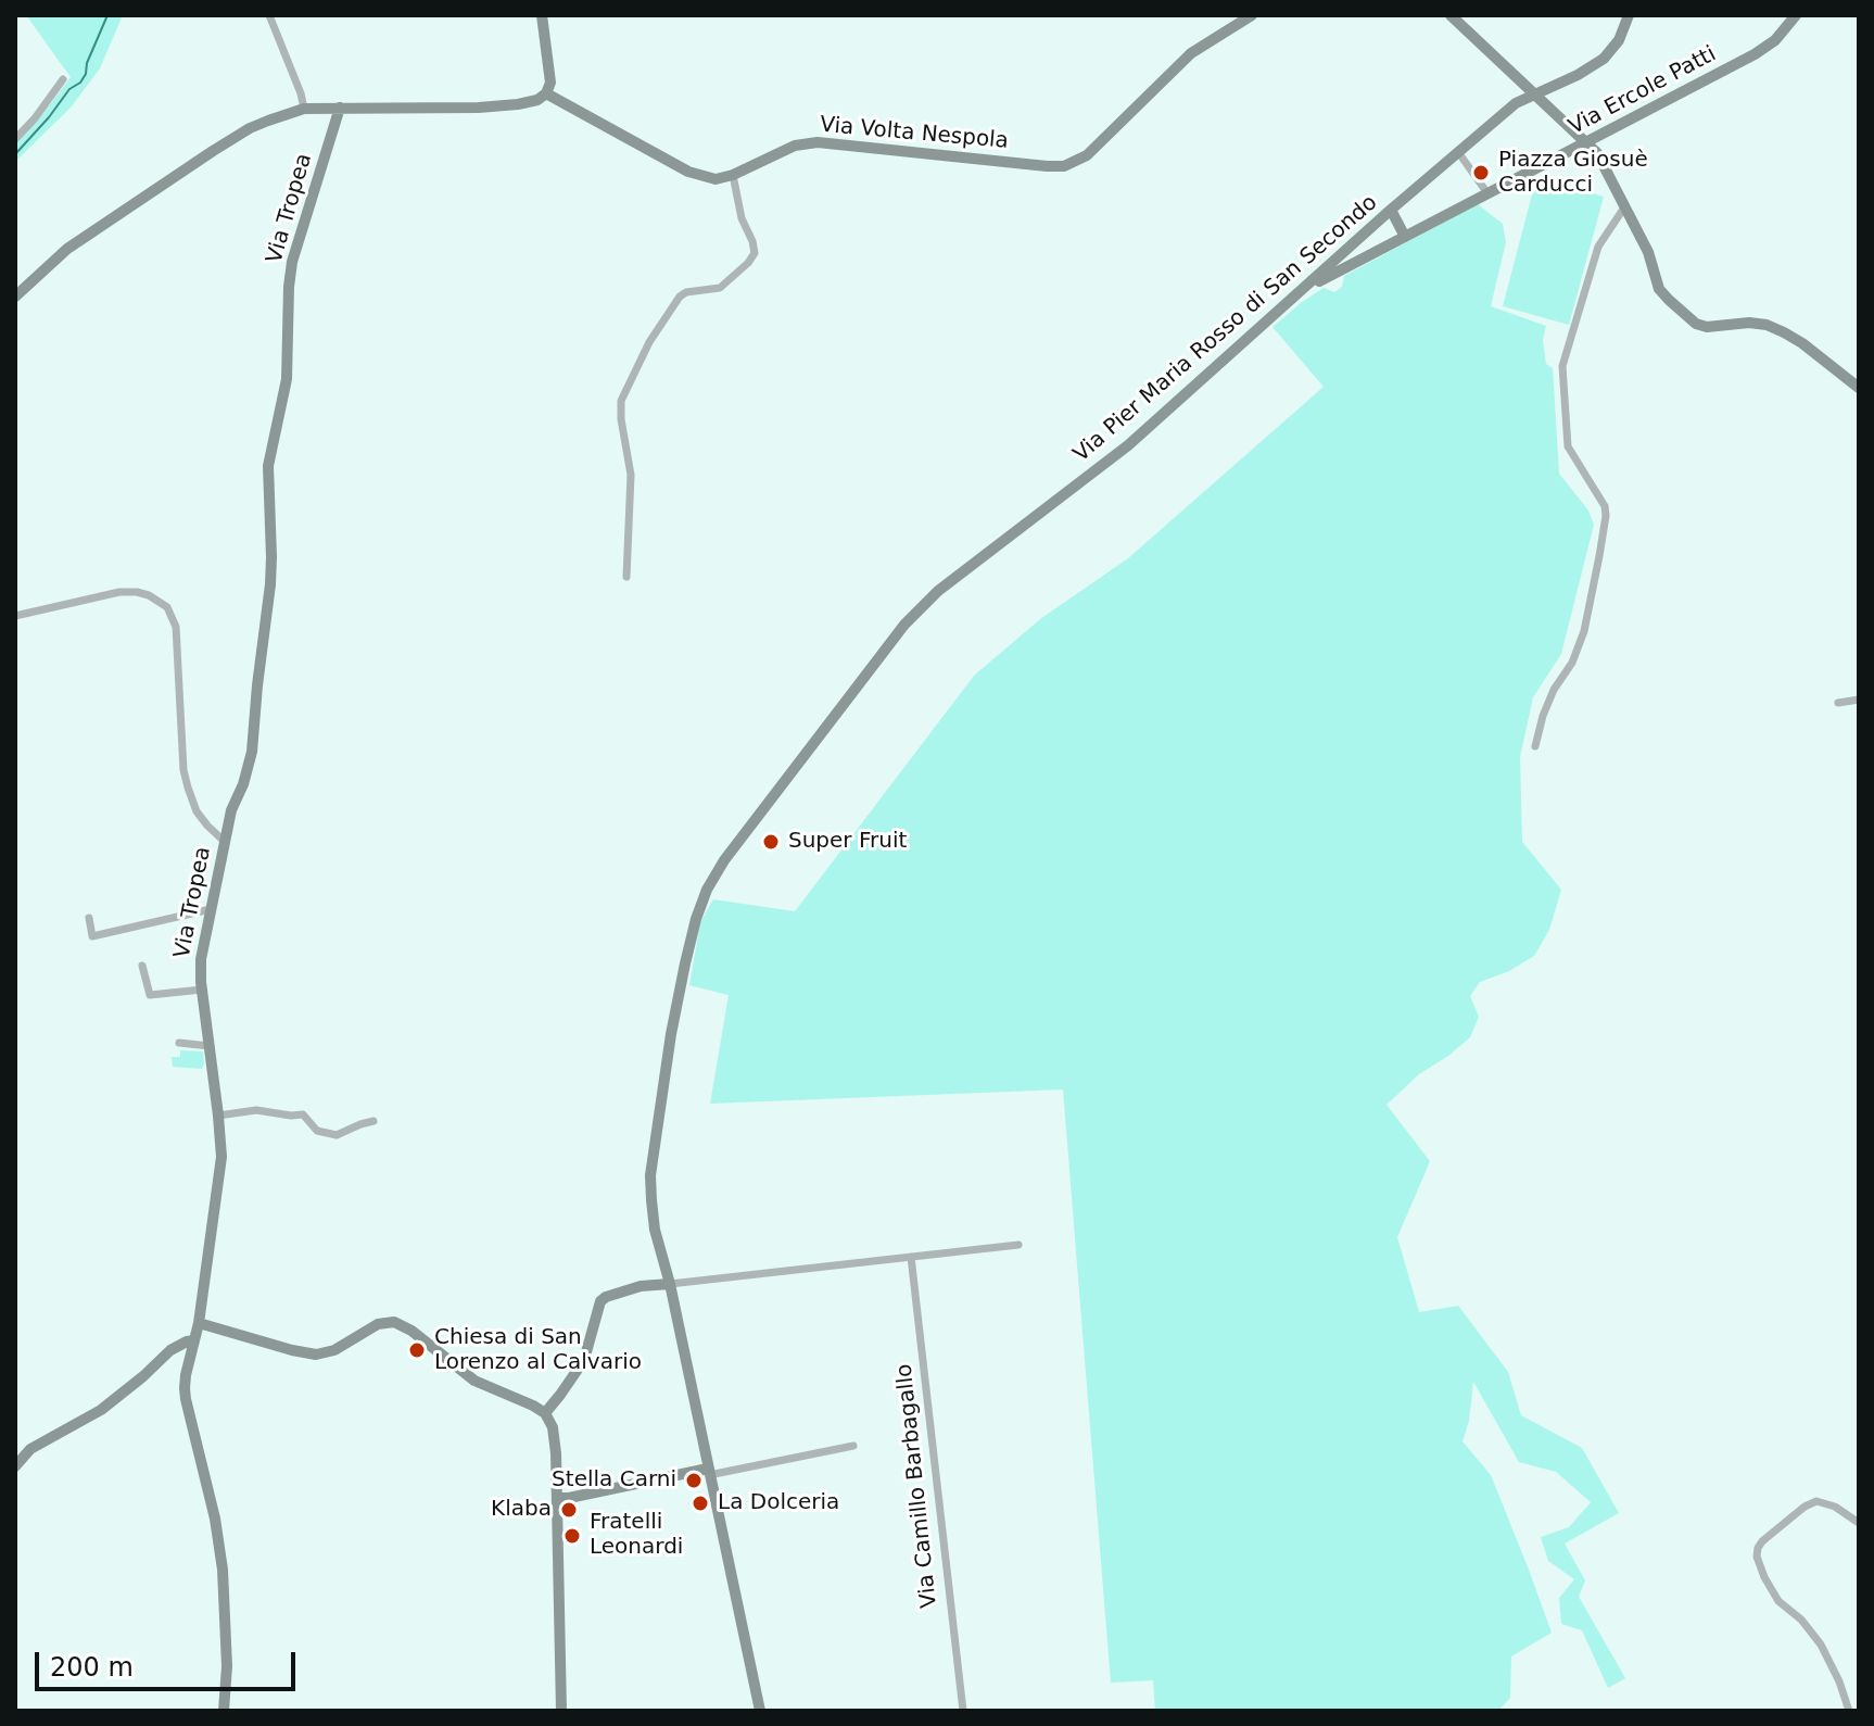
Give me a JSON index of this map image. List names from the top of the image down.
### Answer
{
  "streets": {
    "street": [
      "Via Ercole Patti",
      "Via Volta Nespola",
      "Via Tropea",
      "Via Pier Maria Rosso di San Secondo",
      "Via Camillo Barbagallo"
    ]
  },
  "crossings": [
    ["Via Ercole Patti", "Via Pier Maria Rosso di San Secondo"]
  ],
  "places": [
    "Piazza Giosuè Carducci",
    "Super Fruit",
    "Chiesa di San Lorenzo al Calvario",
    "Stella Carni",
    "La Dolceria",
    "Klaba",
    "Fratelli Leonardi"
  ],
  "scale_bar": "200 m"
}
